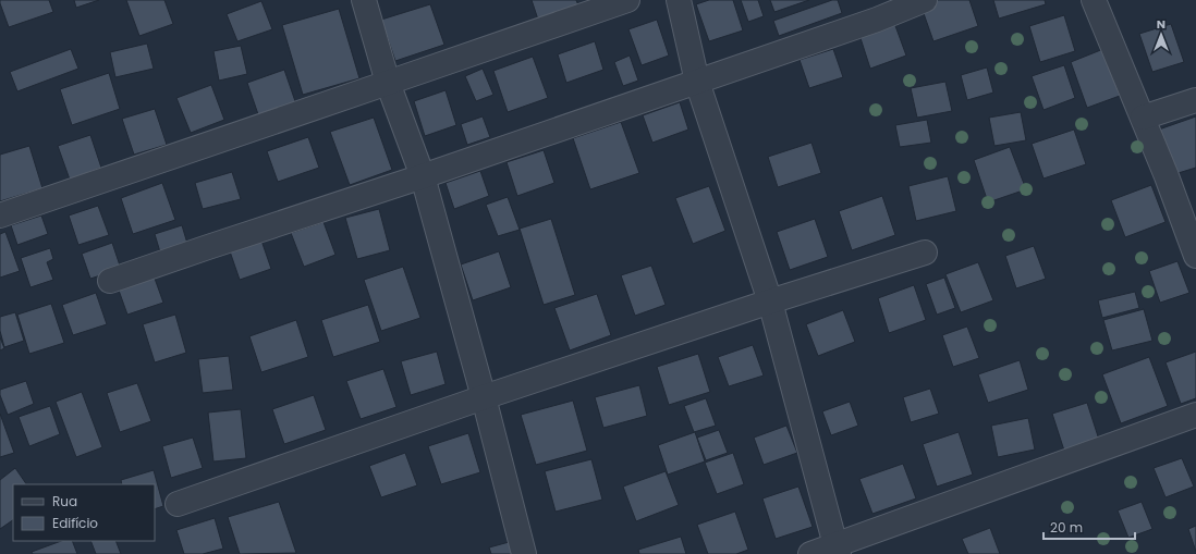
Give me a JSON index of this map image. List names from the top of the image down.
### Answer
{
  "legend": ["Rua", "Edifício"],
  "scale_bar": "20 m",
  "north": "top"
}
